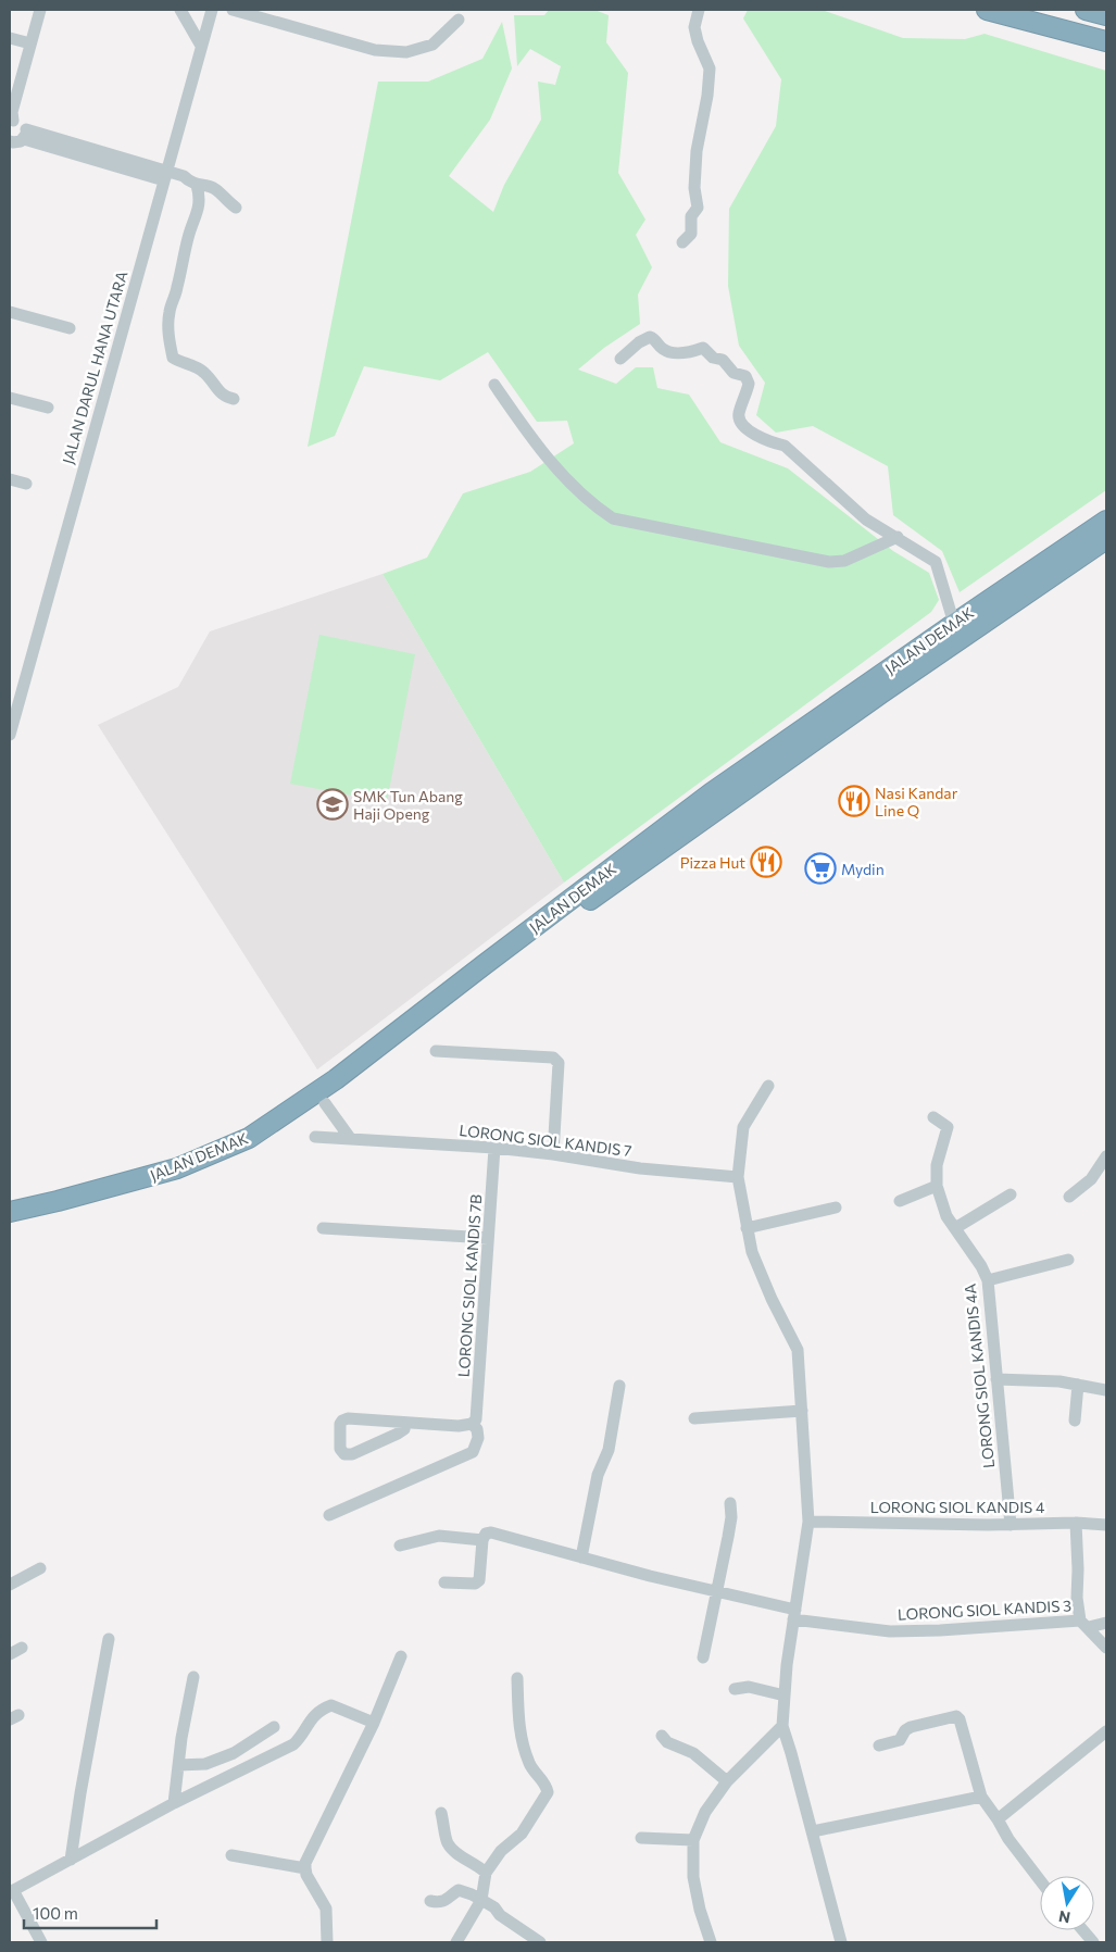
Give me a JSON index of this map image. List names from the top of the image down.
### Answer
{
  "streets": {
    "highway": ["JALAN DEMAK"],
    "street": [
      "JALAN DARUL HANA UTARA",
      "LORONG SIOL KANDIS 7",
      "LORONG SIOL KANDIS 7B",
      "LORONG SIOL KANDIS 4A",
      "LORONG SIOL KANDIS 4",
      "LORONG SIOL KANDIS 3"
    ]
  },
  "crossings": [
    ["LORONG SIOL KANDIS 7", "LORONG SIOL KANDIS 7B"],
    ["LORONG SIOL KANDIS 4A", "LORONG SIOL KANDIS 4"]
  ],
  "places": {
    "restaurant": ["Nasi Kandar Line Q", "Pizza Hut"],
    "school or university": ["SMK Tun Abang Haji Openg"],
    "supermarket": ["Mydin"]
  },
  "scale_bar": "100 m",
  "north": "bottom"
}
